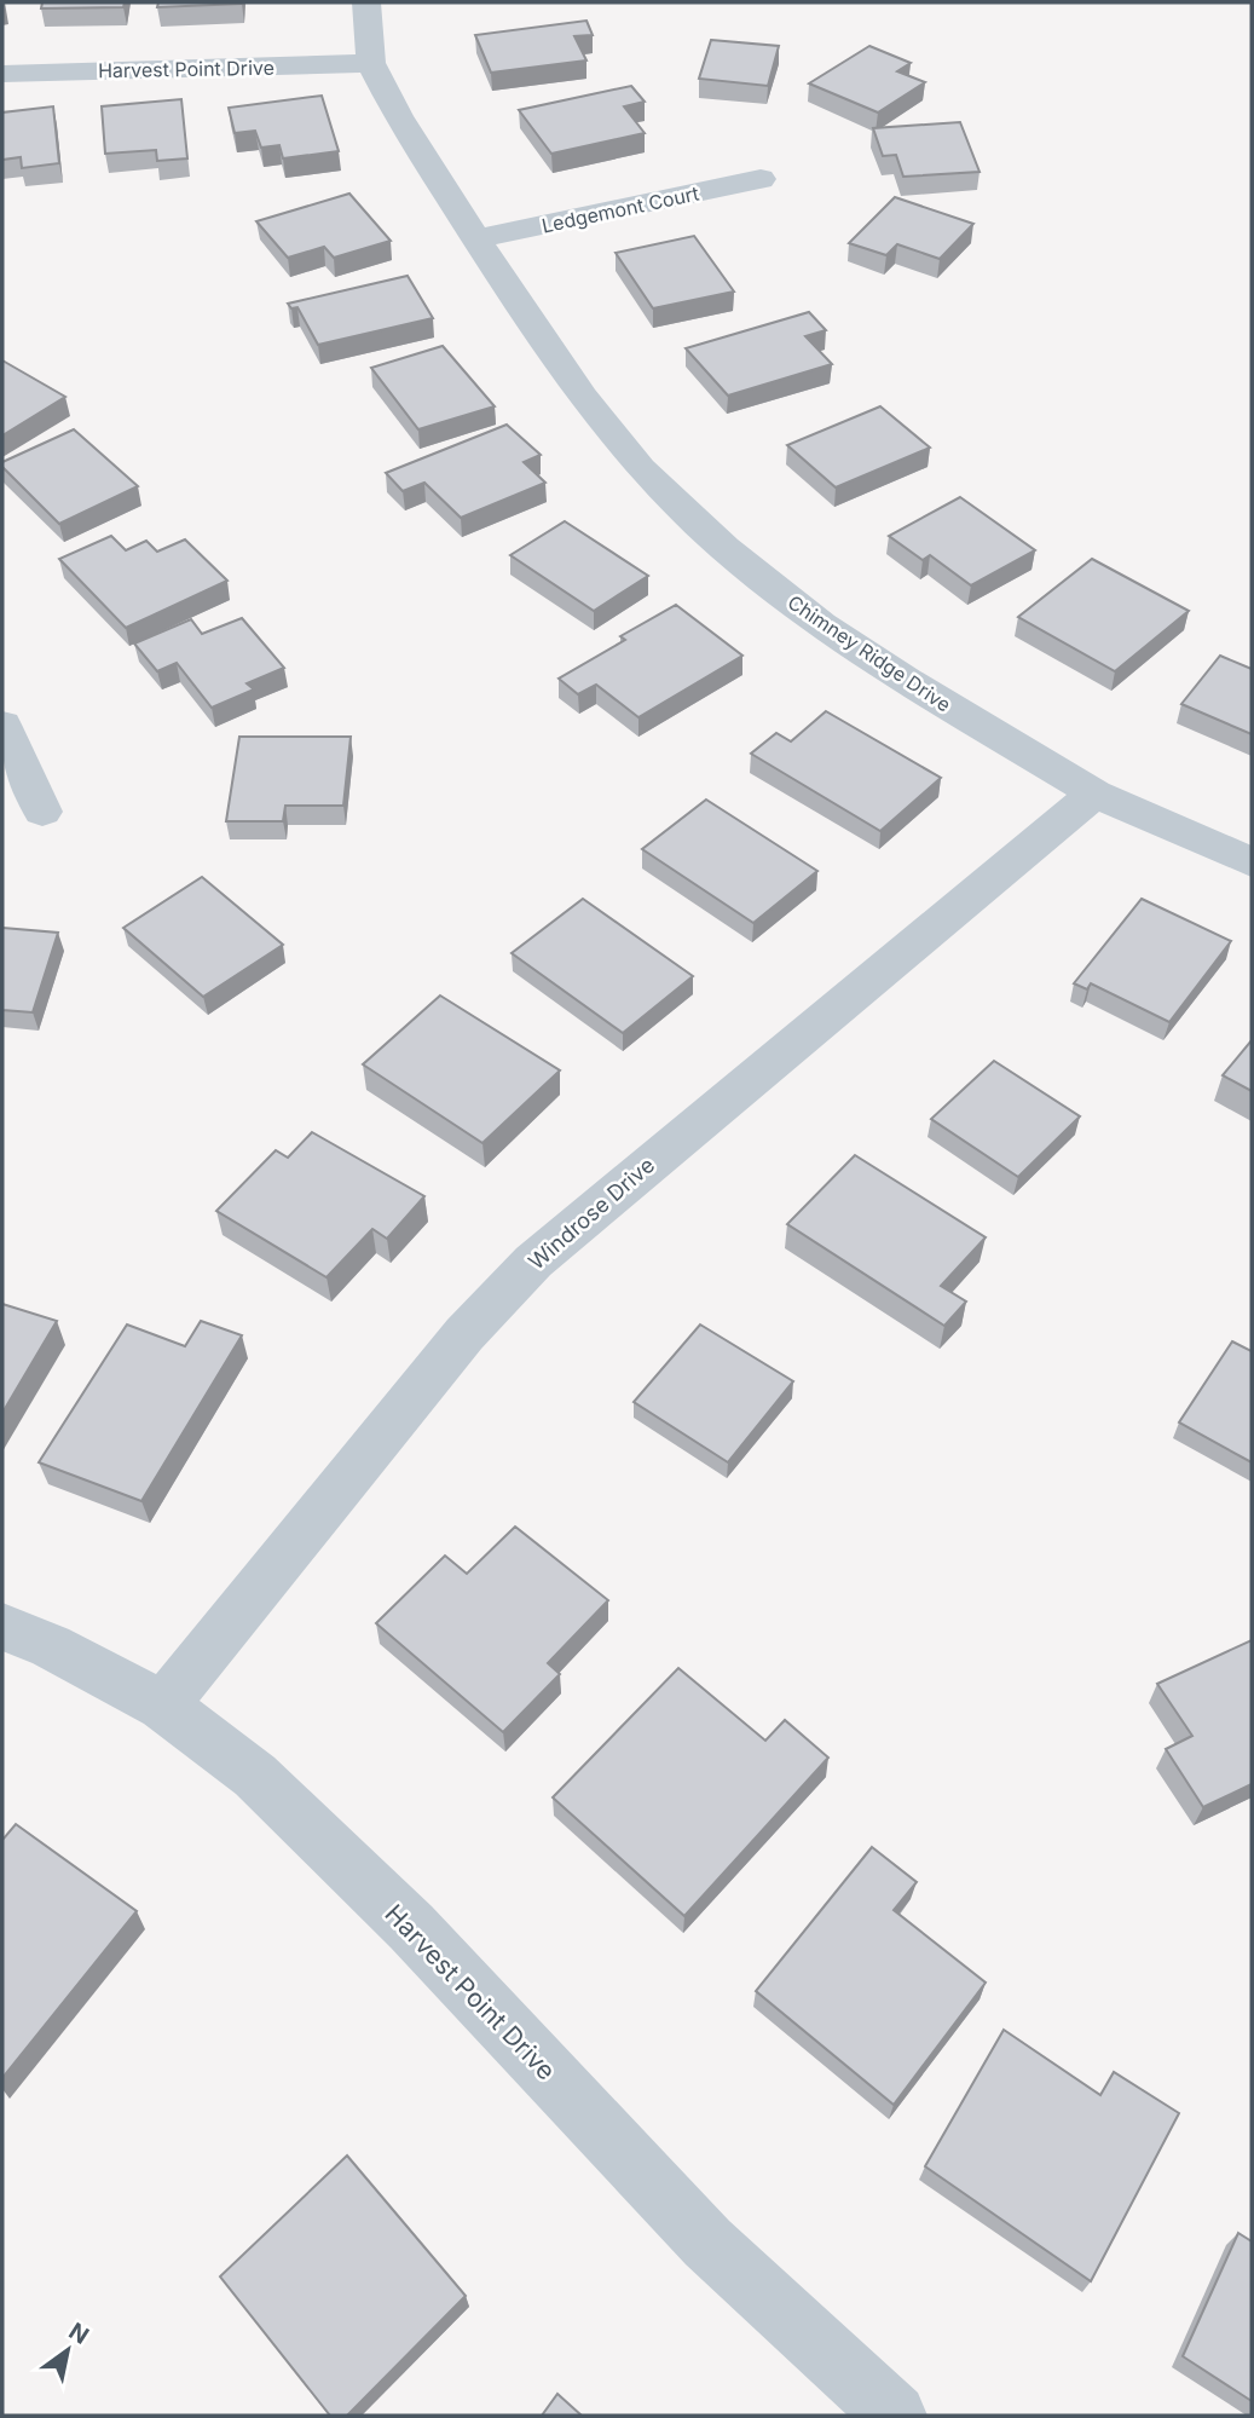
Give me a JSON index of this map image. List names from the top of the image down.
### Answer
{
  "streets": {
    "street": [
      "Harvest Point Drive",
      "Ledgemont Court",
      "Chimney Ridge Drive",
      "Windrose Drive"
    ]
  },
  "crossings": [
    ["Harvest Point Drive", "Chimney Ridge Drive"],
    ["Harvest Point Drive", "Windrose Drive"],
    ["Ledgemont Court", "Chimney Ridge Drive"],
    ["Chimney Ridge Drive", "Windrose Drive"]
  ],
  "north": "top right"
}
